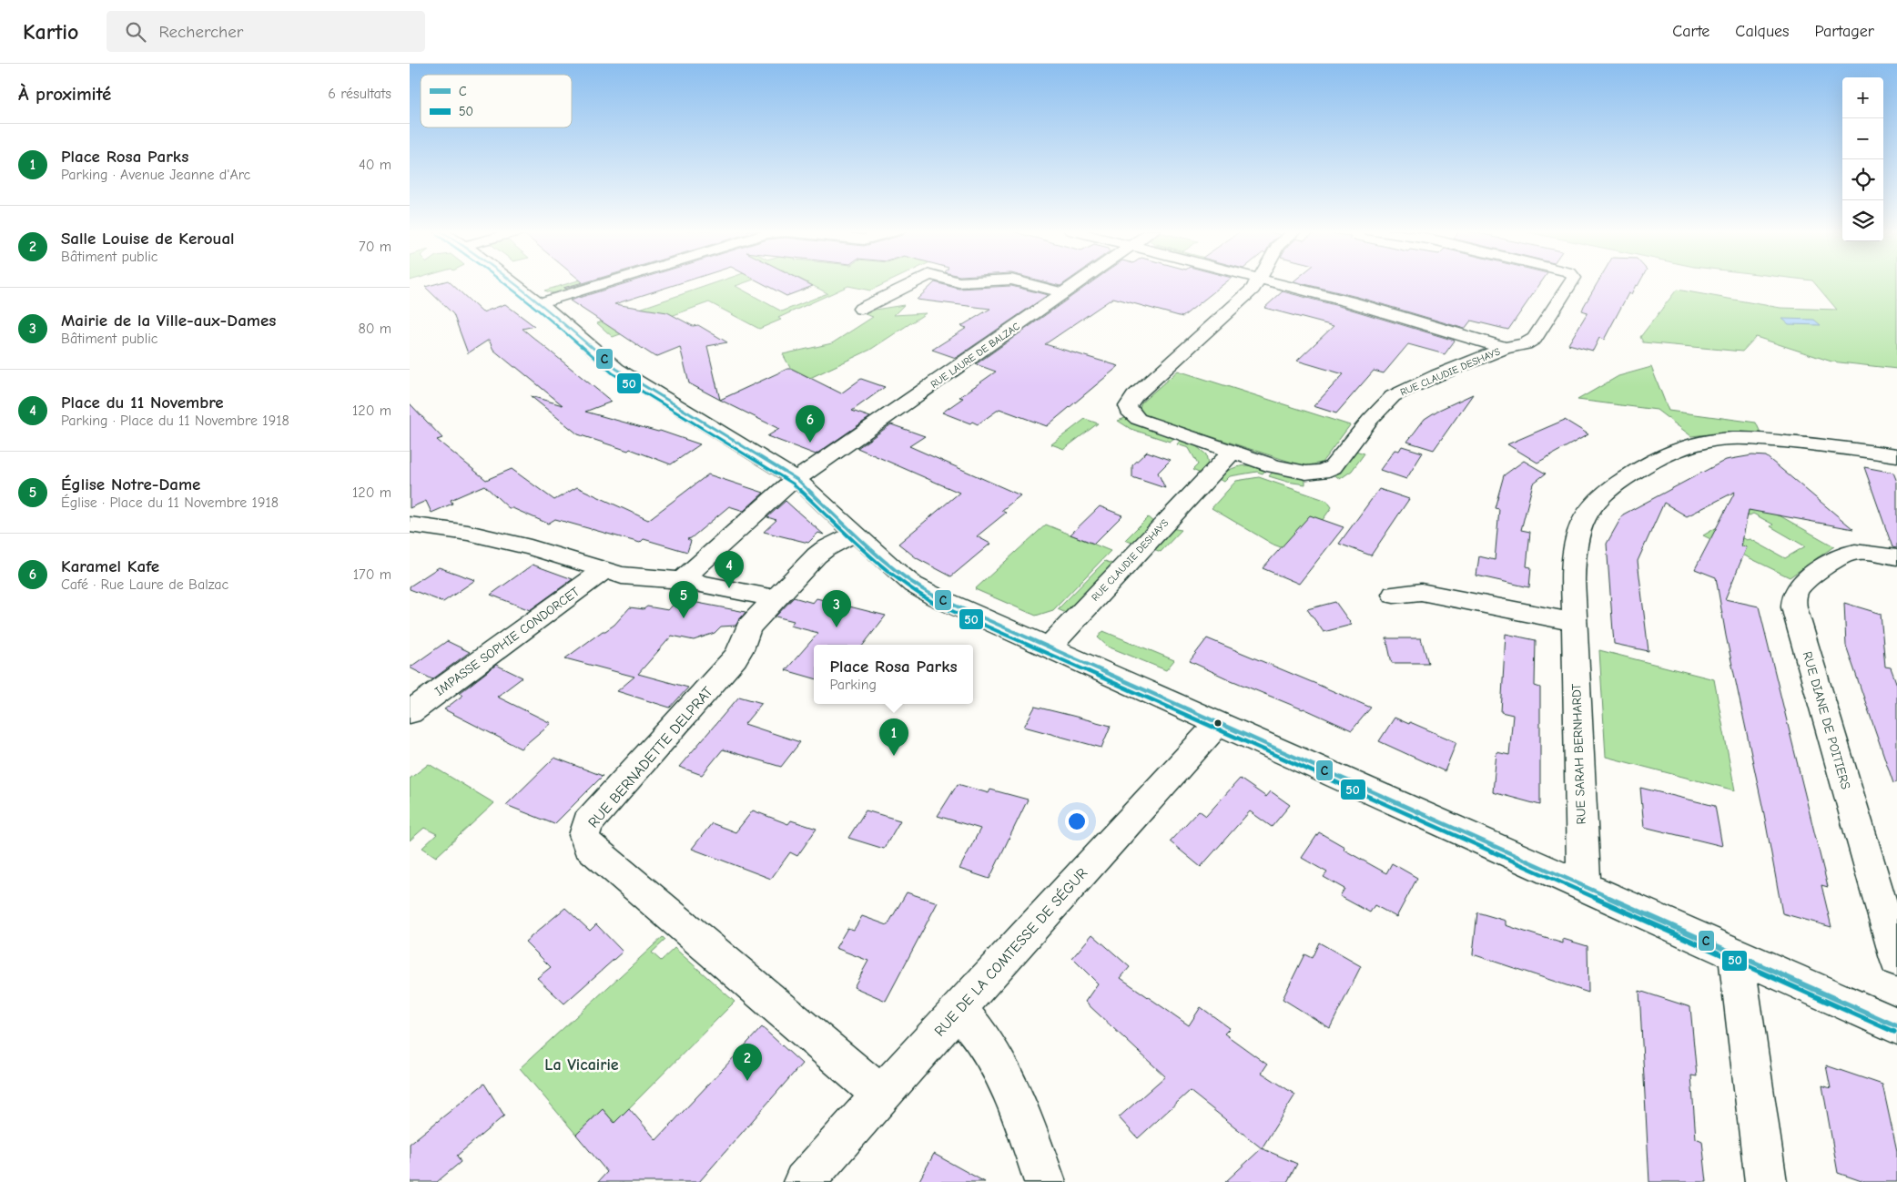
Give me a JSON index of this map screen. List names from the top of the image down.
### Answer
{
  "streets": {
    "street": [
      "RUE LAURE DE BALZAC",
      "RUE CLAUDIE DESHAYS",
      "IMPASSE SOPHIE CONDORCET",
      "RUE DIANE DE POITIERS",
      "RUE SARAH BERNHARDT",
      "RUE BERNADETTE DELPRAT",
      "RUE DE LA COMTESSE DE SÉGUR"
    ]
  },
  "crossings": [
    ["RUE BERNADETTE DELPRAT", "RUE DE LA COMTESSE DE SÉGUR"]
  ],
  "districts": ["La Vicairie"],
  "lines": ["transit line C", "transit line 50"],
  "legend": ["C", "50"],
  "page": {
    "header": "Kartio",
    "search": "Rechercher",
    "nav": ["Carte", "Calques", "Partager"],
    "heading": ["À proximité", "6 résultats"],
    "map_buttons": ["+", "−"],
    "list": [
      {
        "mark": "1",
        "name": "Place Rosa Parks",
        "note": "Parking · Avenue Jeanne d'Arc",
        "value": "40 m"
      },
      {
        "mark": "2",
        "name": "Salle Louise de Keroual",
        "note": "Bâtiment public",
        "value": "70 m"
      },
      {
        "mark": "3",
        "name": "Mairie de la Ville-aux-Dames",
        "note": "Bâtiment public",
        "value": "80 m"
      },
      {
        "mark": "4",
        "name": "Place du 11 Novembre",
        "note": "Parking · Place du 11 Novembre 1918",
        "value": "120 m"
      },
      {
        "mark": "5",
        "name": "Église Notre-Dame",
        "note": "Église · Place du 11 Novembre 1918",
        "value": "120 m"
      },
      {
        "mark": "6",
        "name": "Karamel Kafe",
        "note": "Café · Rue Laure de Balzac",
        "value": "170 m"
      }
    ],
    "pins": [
      "6",
      "4",
      "5",
      "3",
      "1",
      "2"
    ],
    "popup": ["Place Rosa Parks", "Parking"]
  }
}
